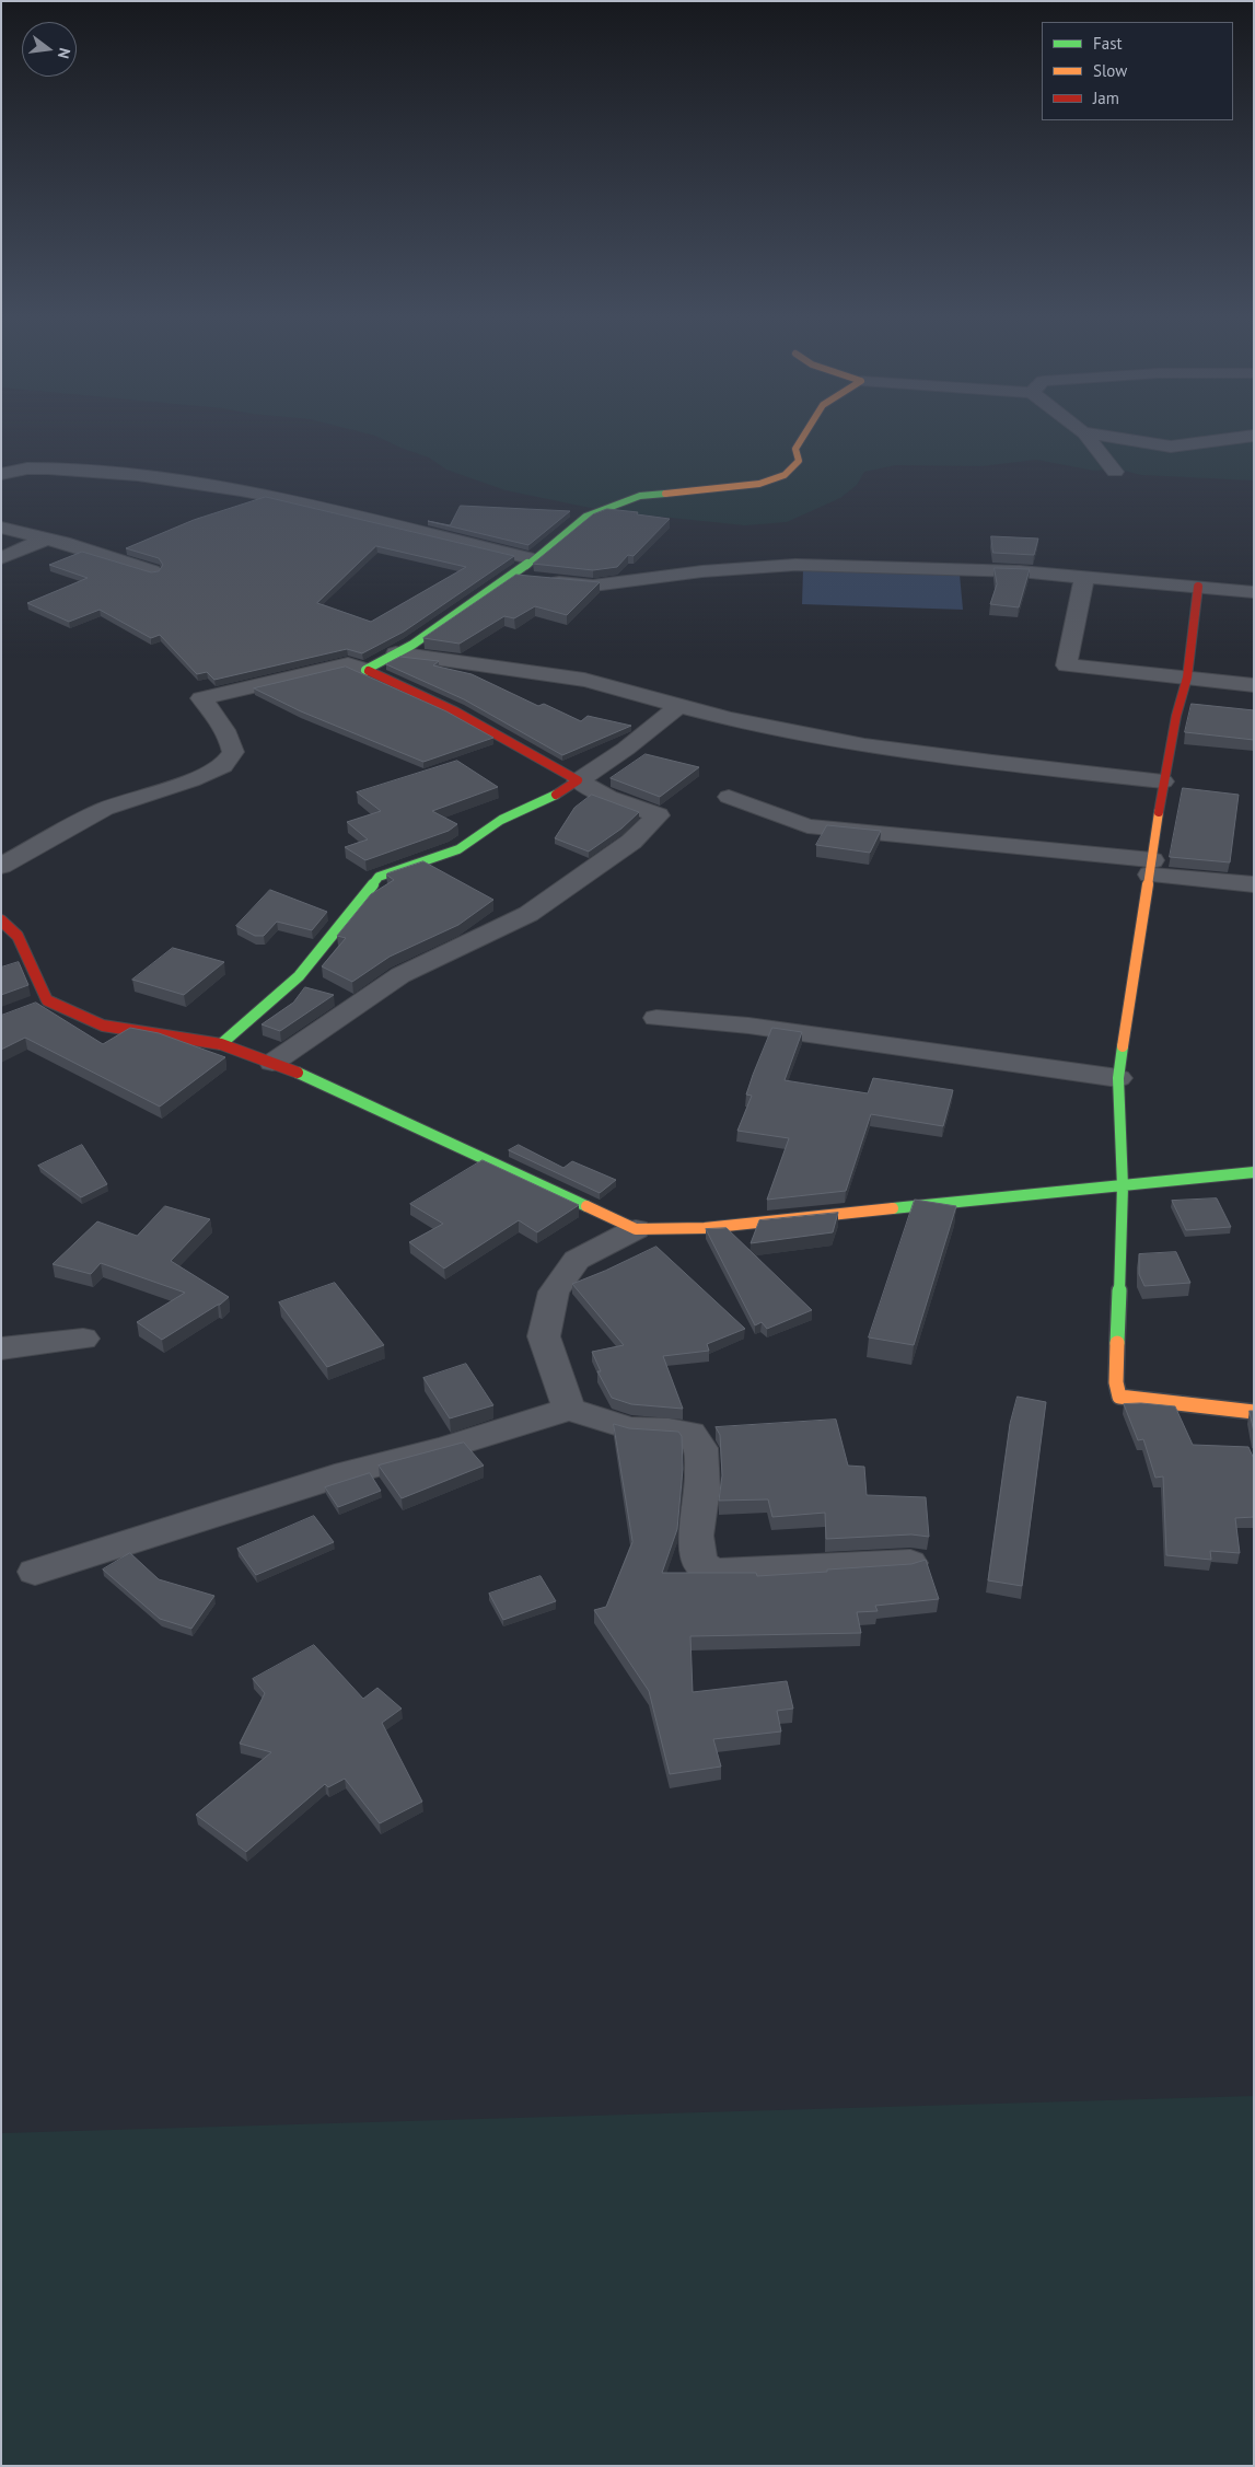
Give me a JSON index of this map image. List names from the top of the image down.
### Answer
{
  "legend": ["Fast", "Slow", "Jam"],
  "north": "right"
}
